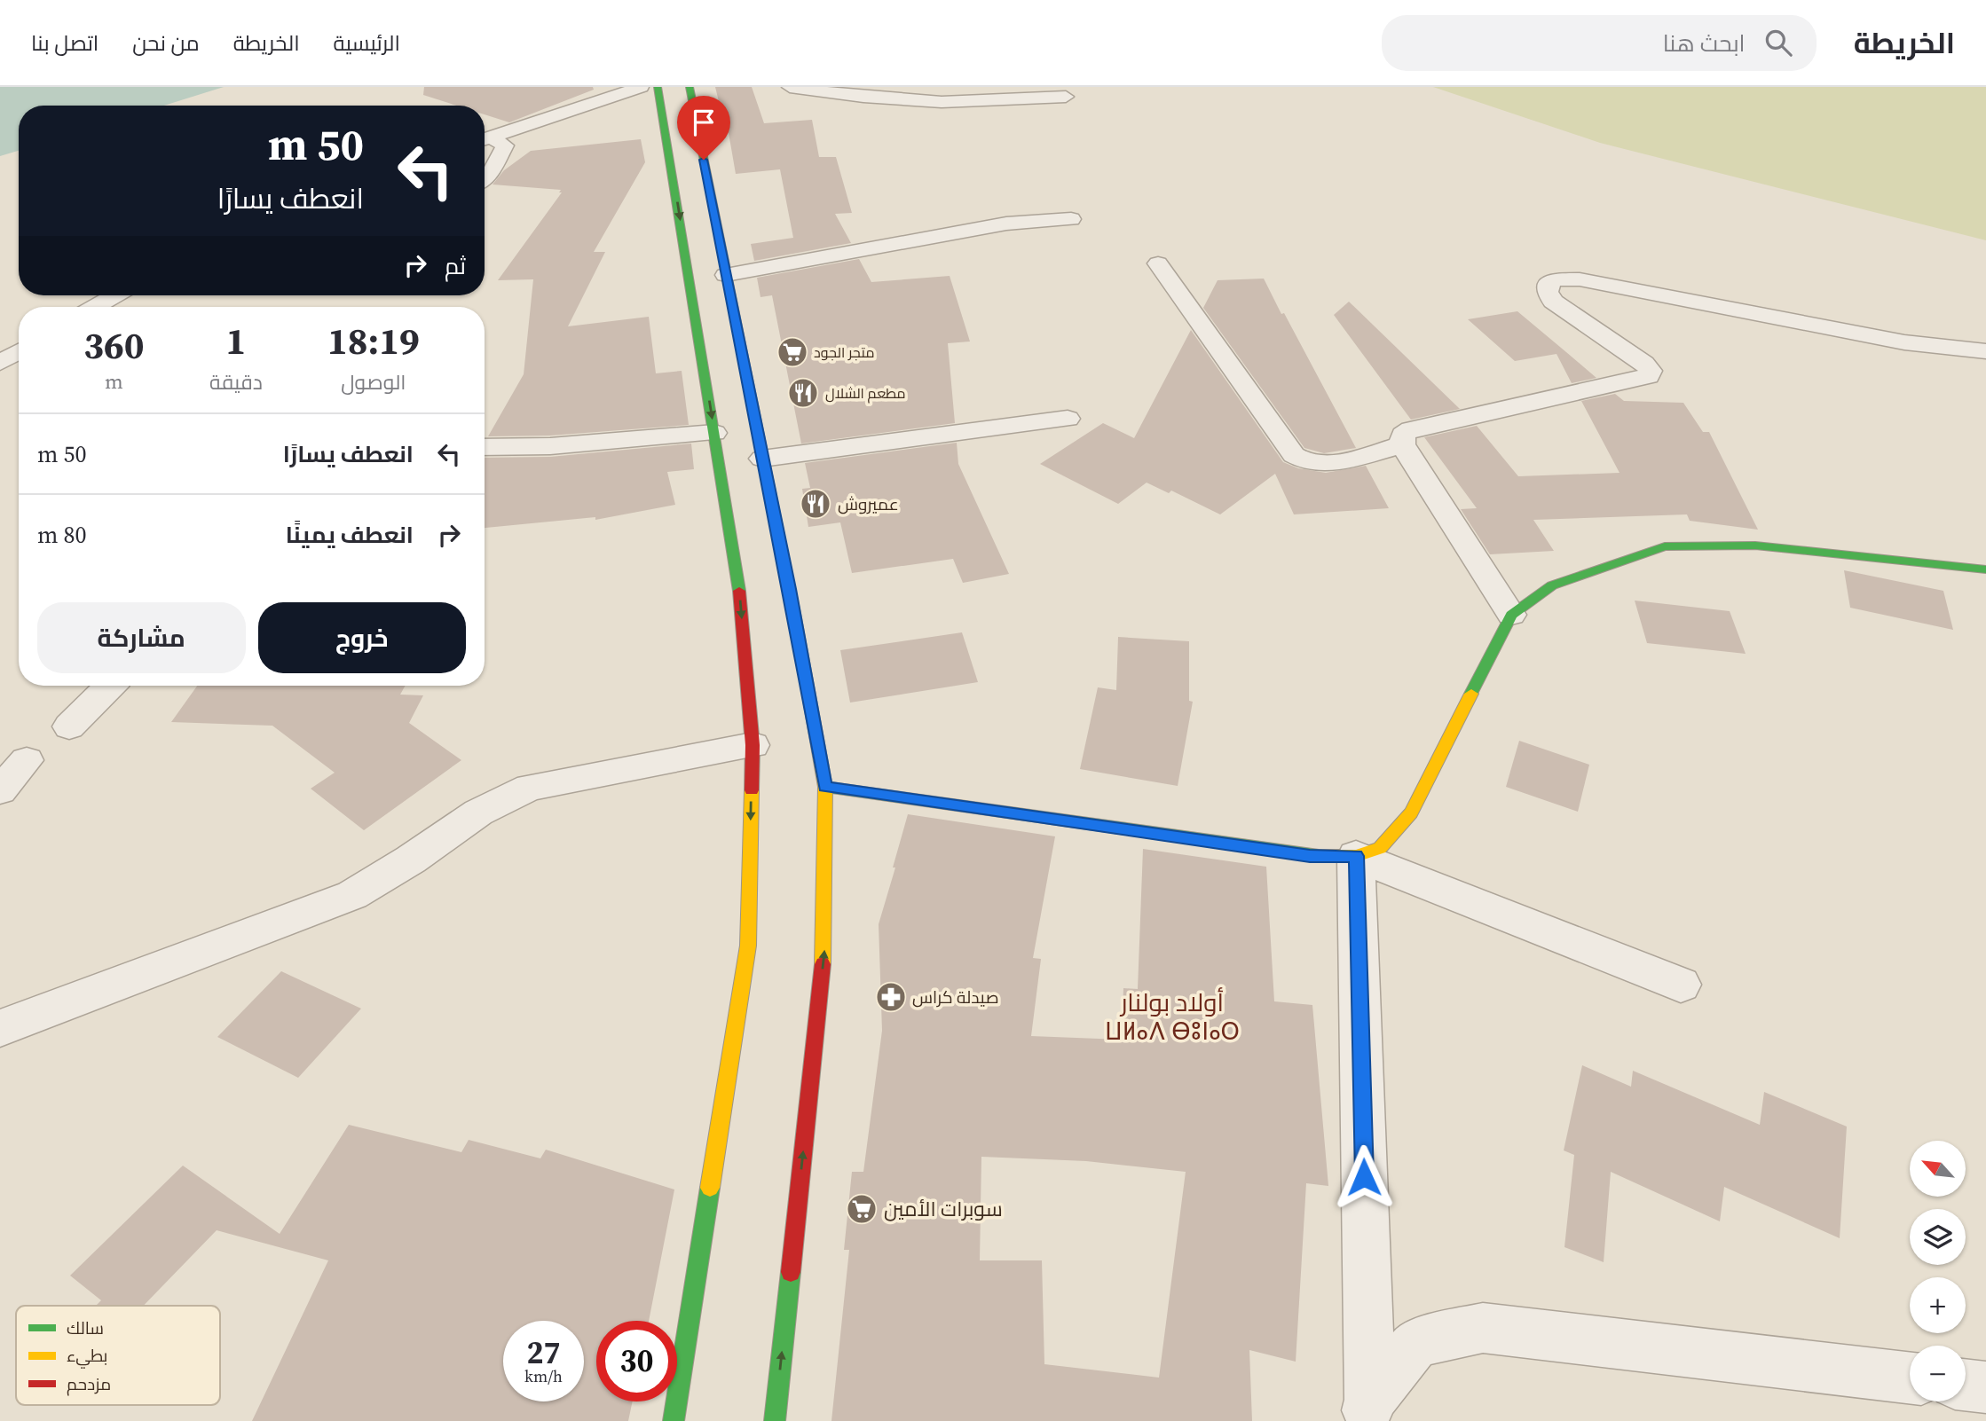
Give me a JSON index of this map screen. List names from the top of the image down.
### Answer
{
  "districts": ["أولاد بولنار ⵡⵍⴰⴷ ⴱⵓⵏⴰⵔ"],
  "places": {
    "supermarket": ["متجر الجود", "سوبرات الأمين"],
    "restaurant": ["مطعم الشلال", "عميروش"],
    "pharmacy": ["صيدلة كراس"]
  },
  "legend": ["سالك", "بطيء", "مزدحم"],
  "north": "top left",
  "page": {
    "header": "الخريطة",
    "search": "ابحث هنا",
    "nav": [
      "الرئيسية",
      "الخريطة",
      "من نحن",
      "اتصل بنا"
    ],
    "turn": ["50 m", "انعطف يسارًا"],
    "then": "ثم",
    "eta": [
      "18:19",
      "الوصول",
      "1",
      "دقيقة",
      "360",
      "m"
    ],
    "list": [
      {
        "name": "انعطف يسارًا",
        "value": "50 m"
      },
      {
        "name": "انعطف يمينًا",
        "value": "80 m"
      }
    ],
    "buttons": ["خروج", "مشاركة"],
    "map_buttons": ["+", "−"],
    "speed": "27 km/h",
    "limit": "30"
  }
}
